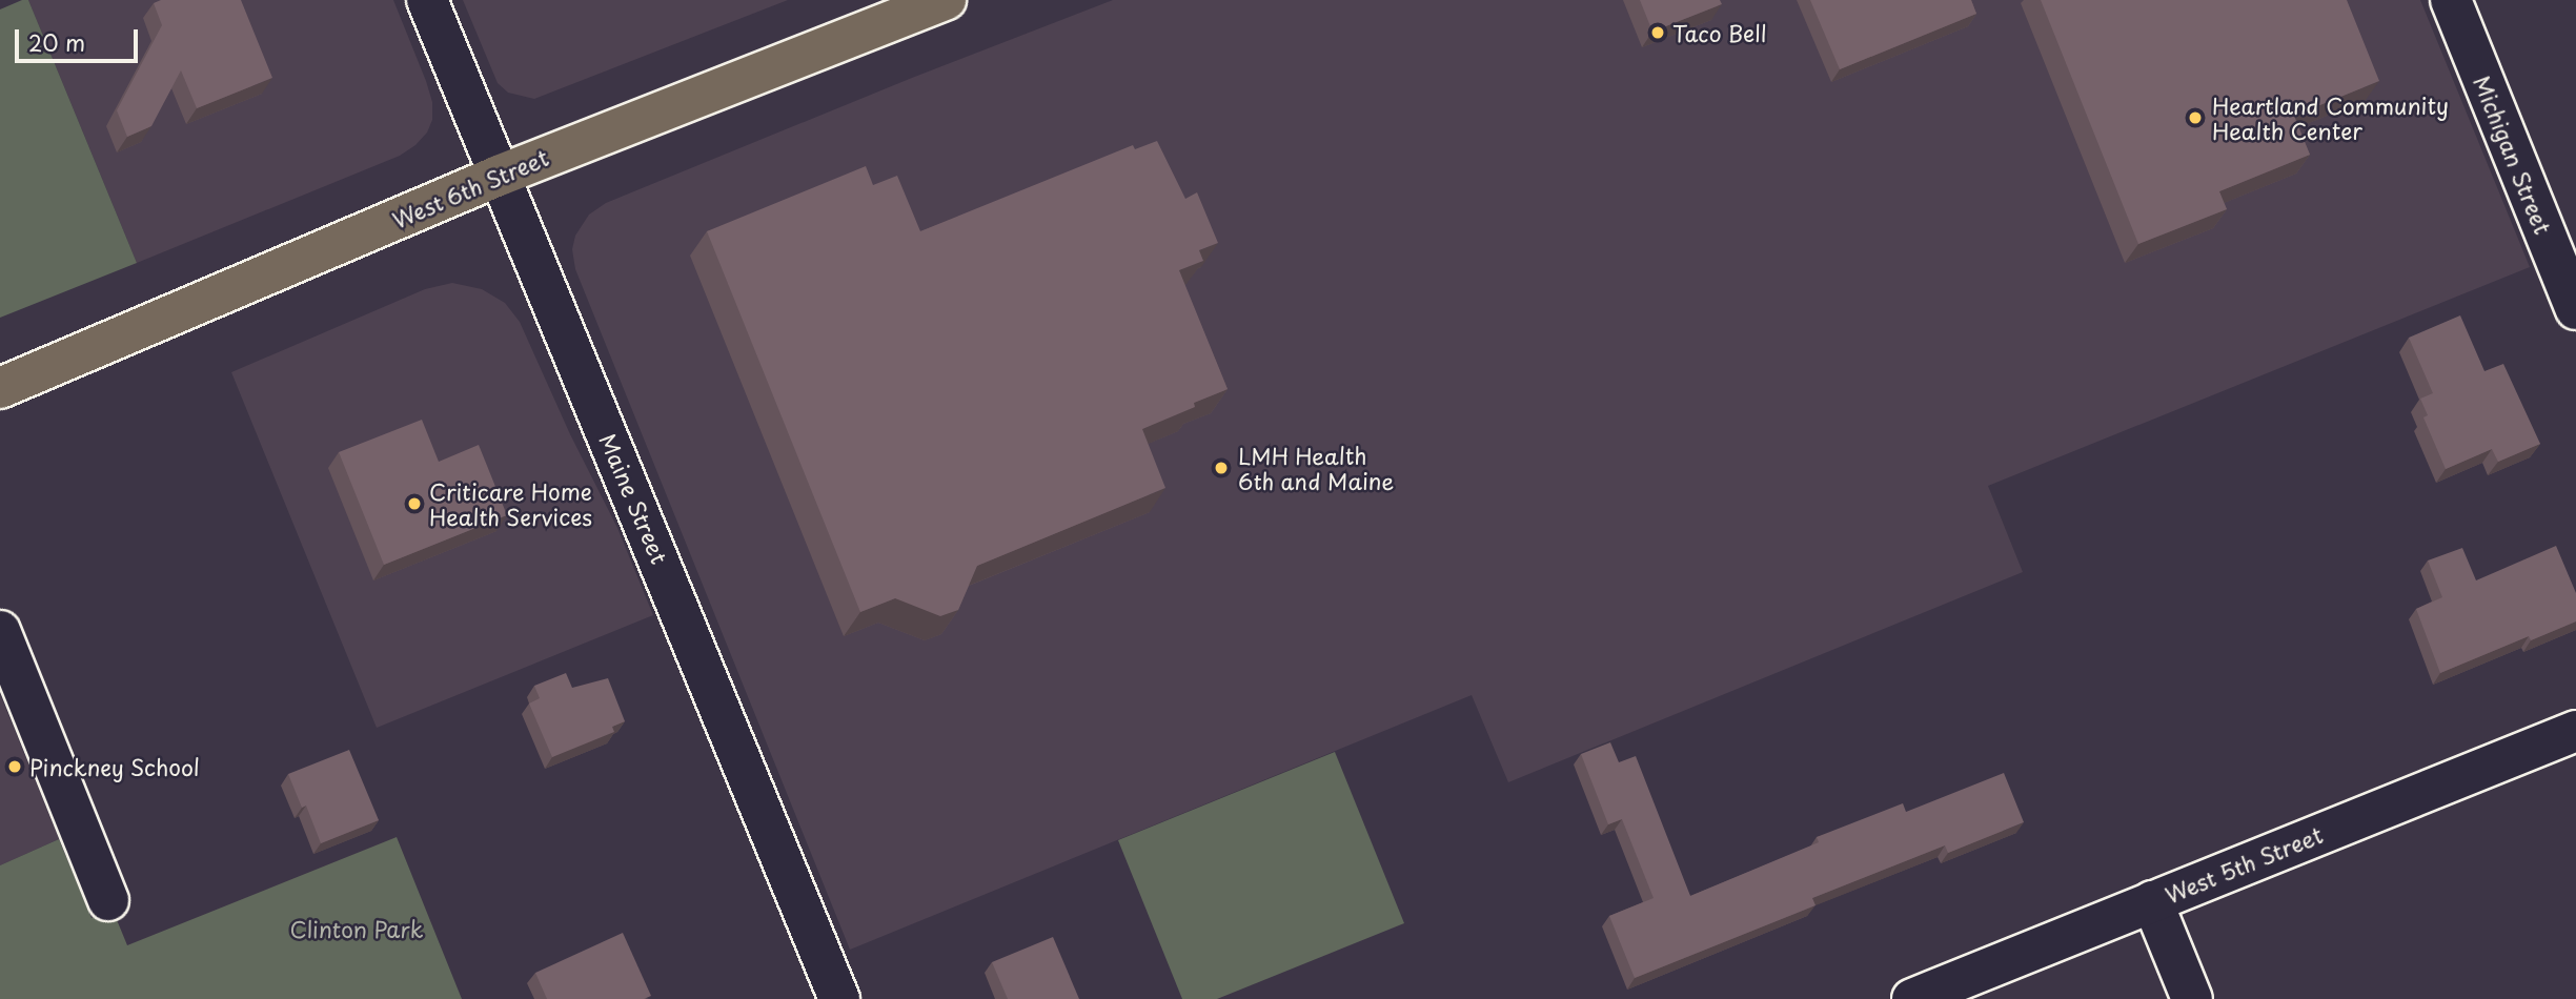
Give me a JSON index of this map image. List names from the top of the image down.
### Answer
{
  "streets": {
    "highway": ["West 6th Street"],
    "street": ["Michigan Street", "Maine Street", "West 5th Street"]
  },
  "crossings": [
    ["West 6th Street", "Maine Street"]
  ],
  "parks": ["Clinton Park"],
  "places": [
    "Taco Bell",
    "Heartland Community Health Center",
    "LMH Health 6th and Maine",
    "Criticare Home Health Services",
    "Pinckney School"
  ],
  "scale_bar": "20 m"
}
